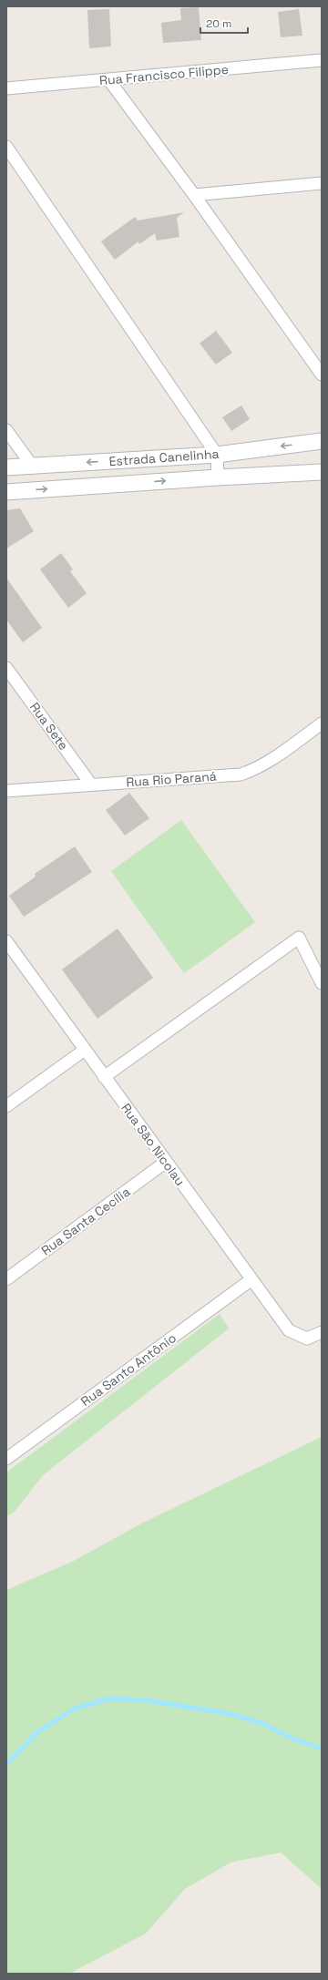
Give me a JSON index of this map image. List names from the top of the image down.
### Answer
{
  "streets": {
    "street": [
      "Rua Francisco Filippe",
      "Estrada Canelinha",
      "Rua Sete",
      "Rua Rio Paraná",
      "Rua São Nicolau",
      "Rua Santa Cecília",
      "Rua Santo Antônio"
    ]
  },
  "crossings": [
    ["Rua Sete", "Rua Rio Paraná"],
    ["Rua São Nicolau", "Rua Santa Cecília"],
    ["Rua São Nicolau", "Rua Santo Antônio"]
  ],
  "scale_bar": "20 m"
}
